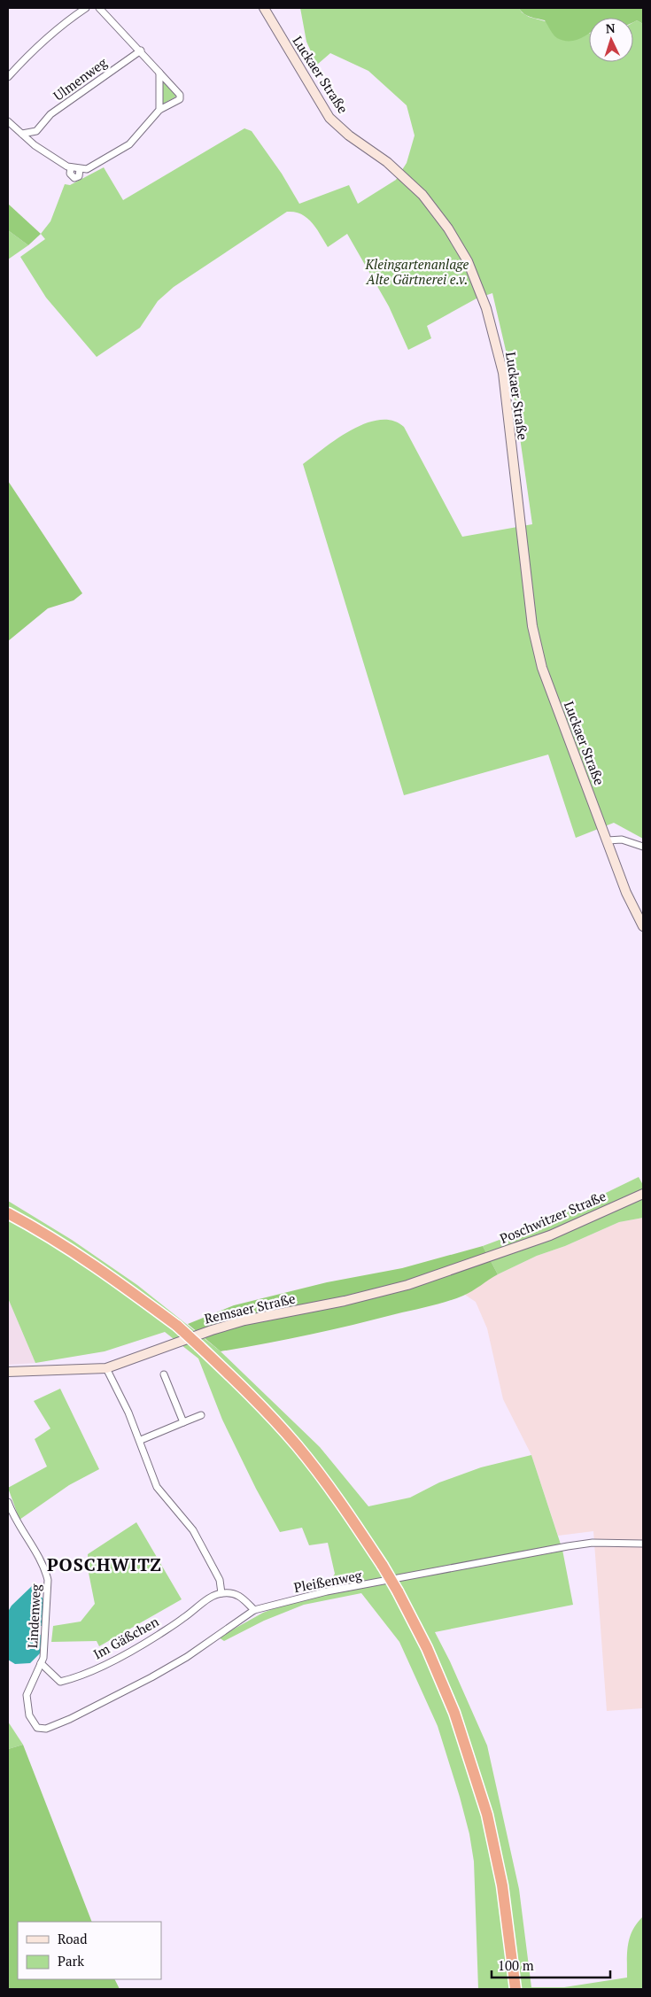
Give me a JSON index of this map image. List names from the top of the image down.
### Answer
{
  "streets": {
    "street": [
      "Luckaer Straße",
      "Ulmenweg",
      "Poschwitzer Straße",
      "Remsaer Straße",
      "Pleißenweg",
      "Lindenweg",
      "Im Gäßchen"
    ]
  },
  "crossings": [
    ["Poschwitzer Straße", "Remsaer Straße"],
    ["Pleißenweg", "Lindenweg"],
    ["Lindenweg", "Im Gäßchen"]
  ],
  "districts": ["POSCHWITZ"],
  "parks": ["Kleingartenanlage Alte Gärtnerei e.v."],
  "legend": ["Road", "Park"],
  "scale_bar": "100 m",
  "north": "top"
}
